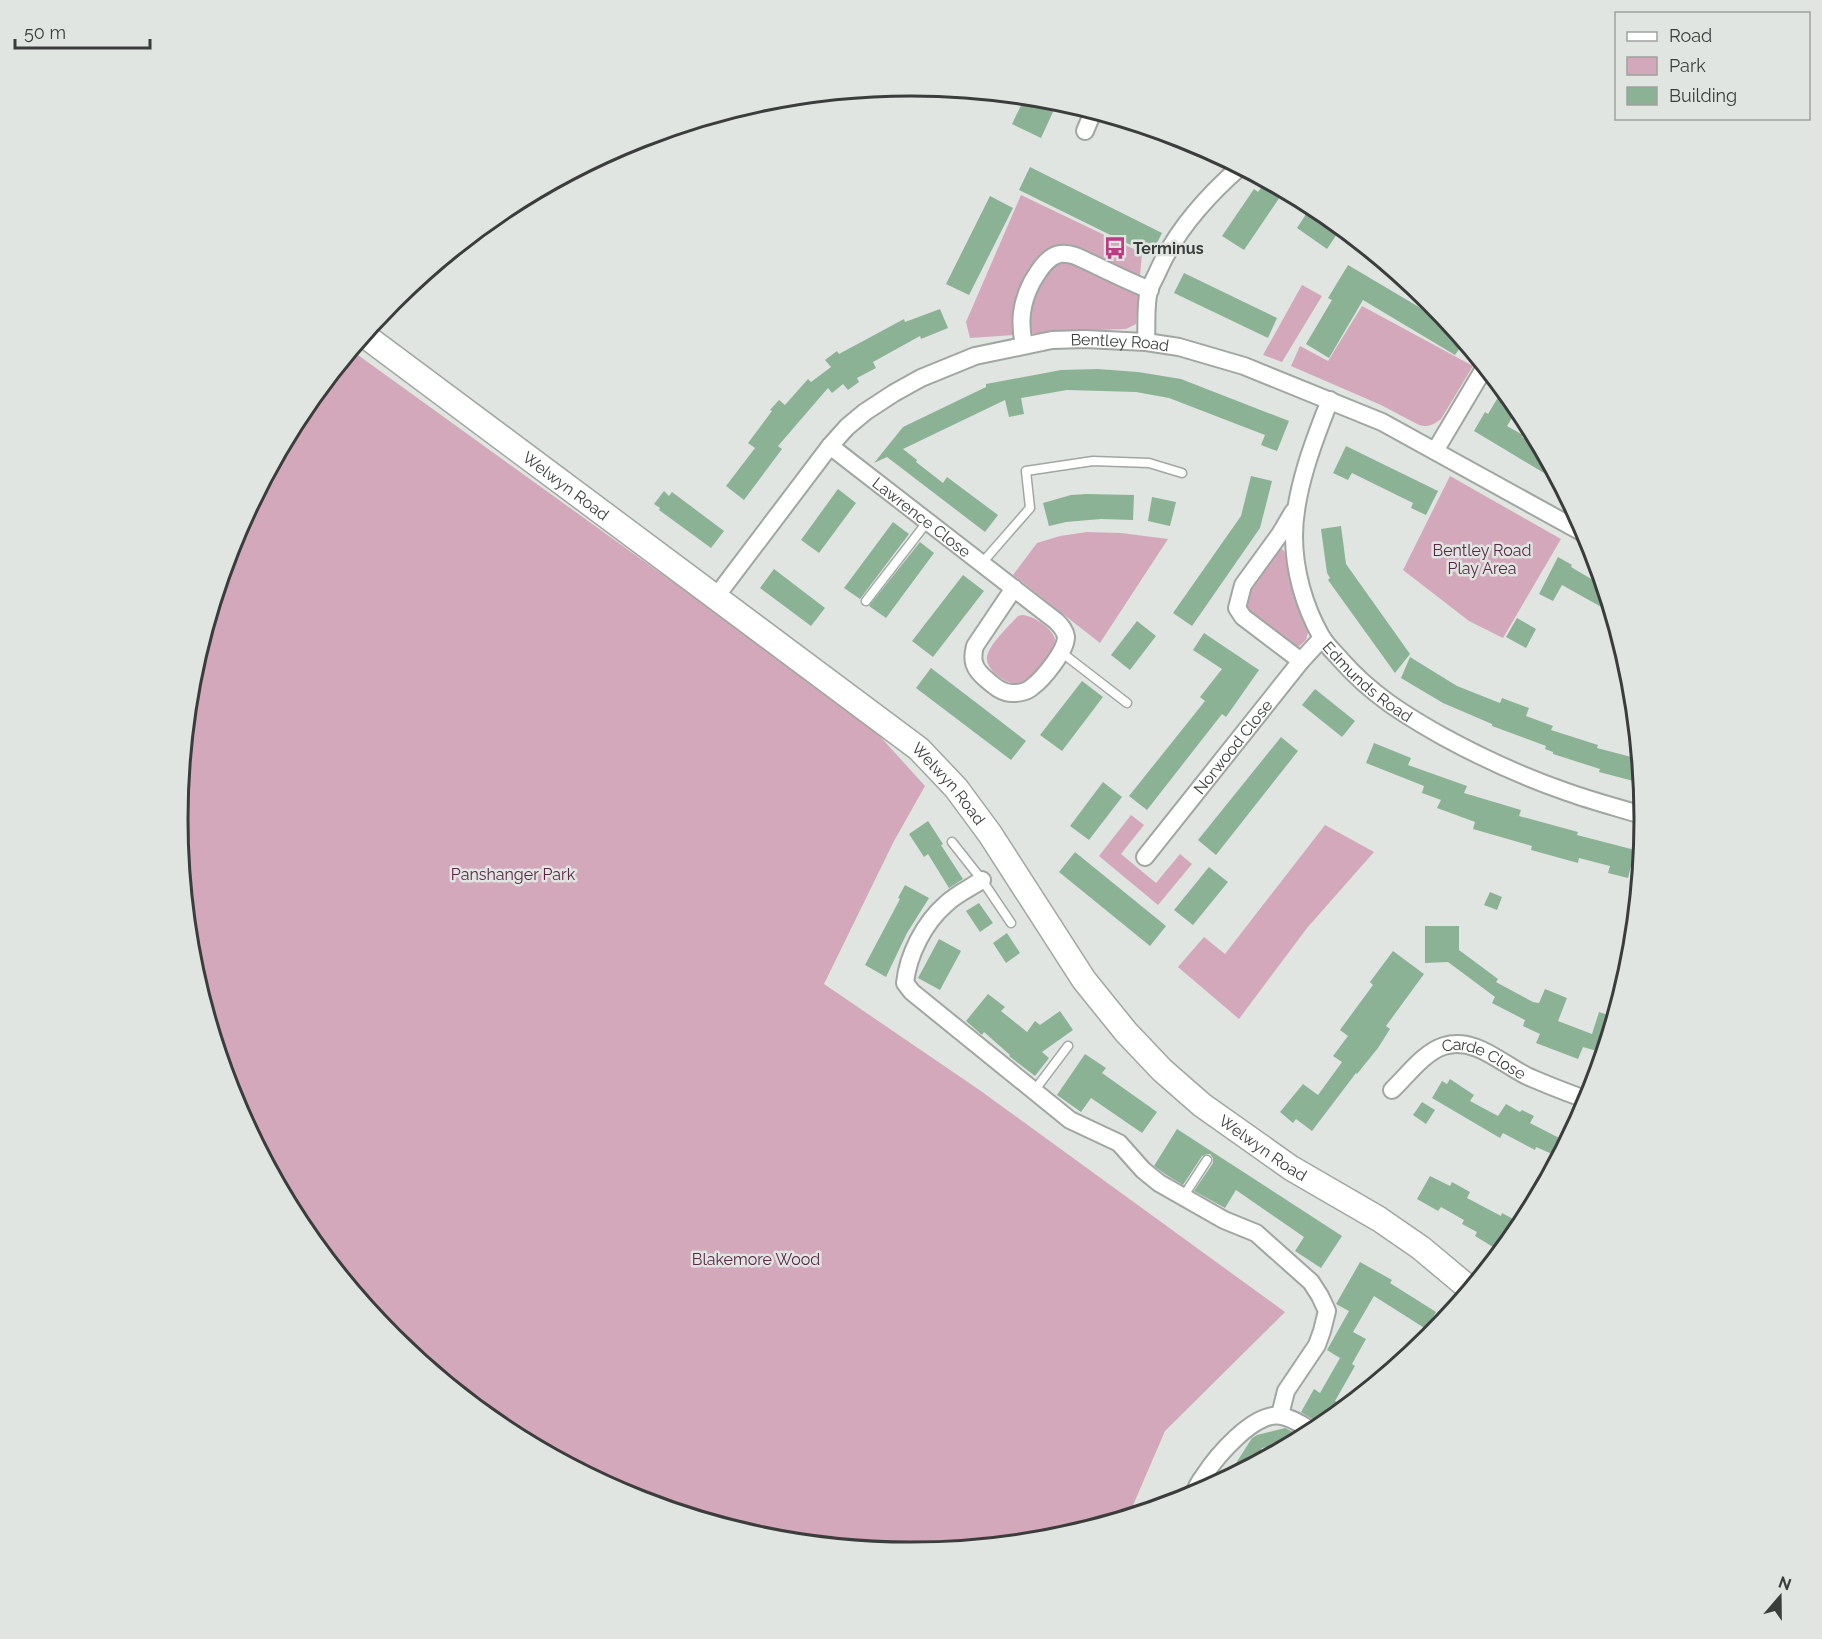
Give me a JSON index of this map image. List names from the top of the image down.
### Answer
{
  "streets": {
    "main road": ["Welwyn Road"],
    "street": [
      "Bentley Road",
      "Lawrence Close",
      "Edmunds Road",
      "Norwood Close",
      "Carde Close"
    ]
  },
  "crossings": [
    ["Bentley Road", "Welwyn Road"],
    ["Bentley Road", "Lawrence Close"],
    ["Bentley Road", "Edmunds Road"],
    ["Edmunds Road", "Norwood Close"]
  ],
  "parks": ["Bentley Road Play Area", "Panshanger Park", "Blakemore Wood"],
  "places": {
    "bus stop": ["Terminus"]
  },
  "legend": ["Road", "Park", "Building"],
  "scale_bar": "50 m",
  "north": "top"
}
